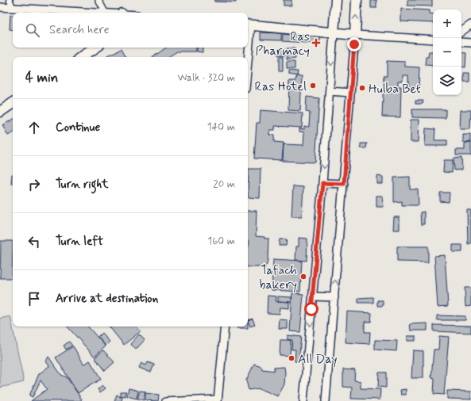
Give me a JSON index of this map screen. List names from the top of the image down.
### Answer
{
  "places": {
    "health": ["Ras Pharmacy"],
    "other": [
      "Ras Hotel",
      "Hulba Bet",
      "Tafach bakery",
      "All Day"
    ]
  },
  "page": {
    "map_buttons": ["+", "−"],
    "search": "Search here",
    "heading": ["4 min", "Walk · 320 m"],
    "list": [
      ["Continue", "140 m"],
      ["Turn right", "20 m"],
      ["Turn left", "160 m"],
      "Arrive at destination"
    ]
  }
}
